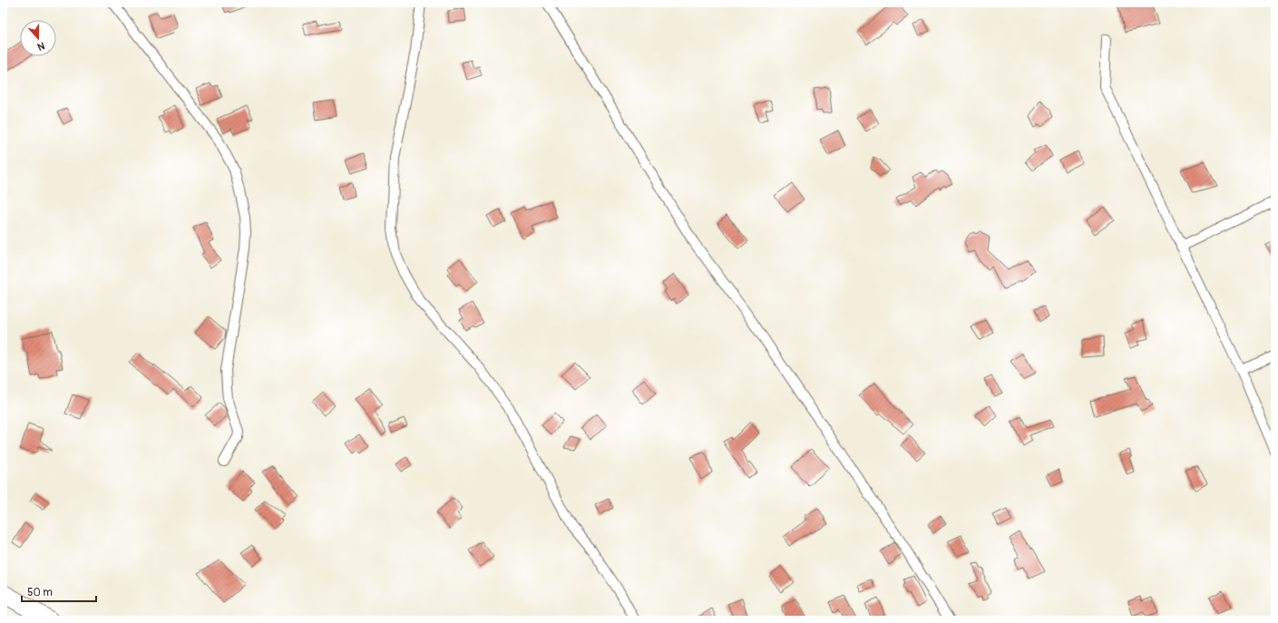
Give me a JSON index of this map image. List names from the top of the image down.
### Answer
{
  "scale_bar": "50 m",
  "north": "bottom"
}
